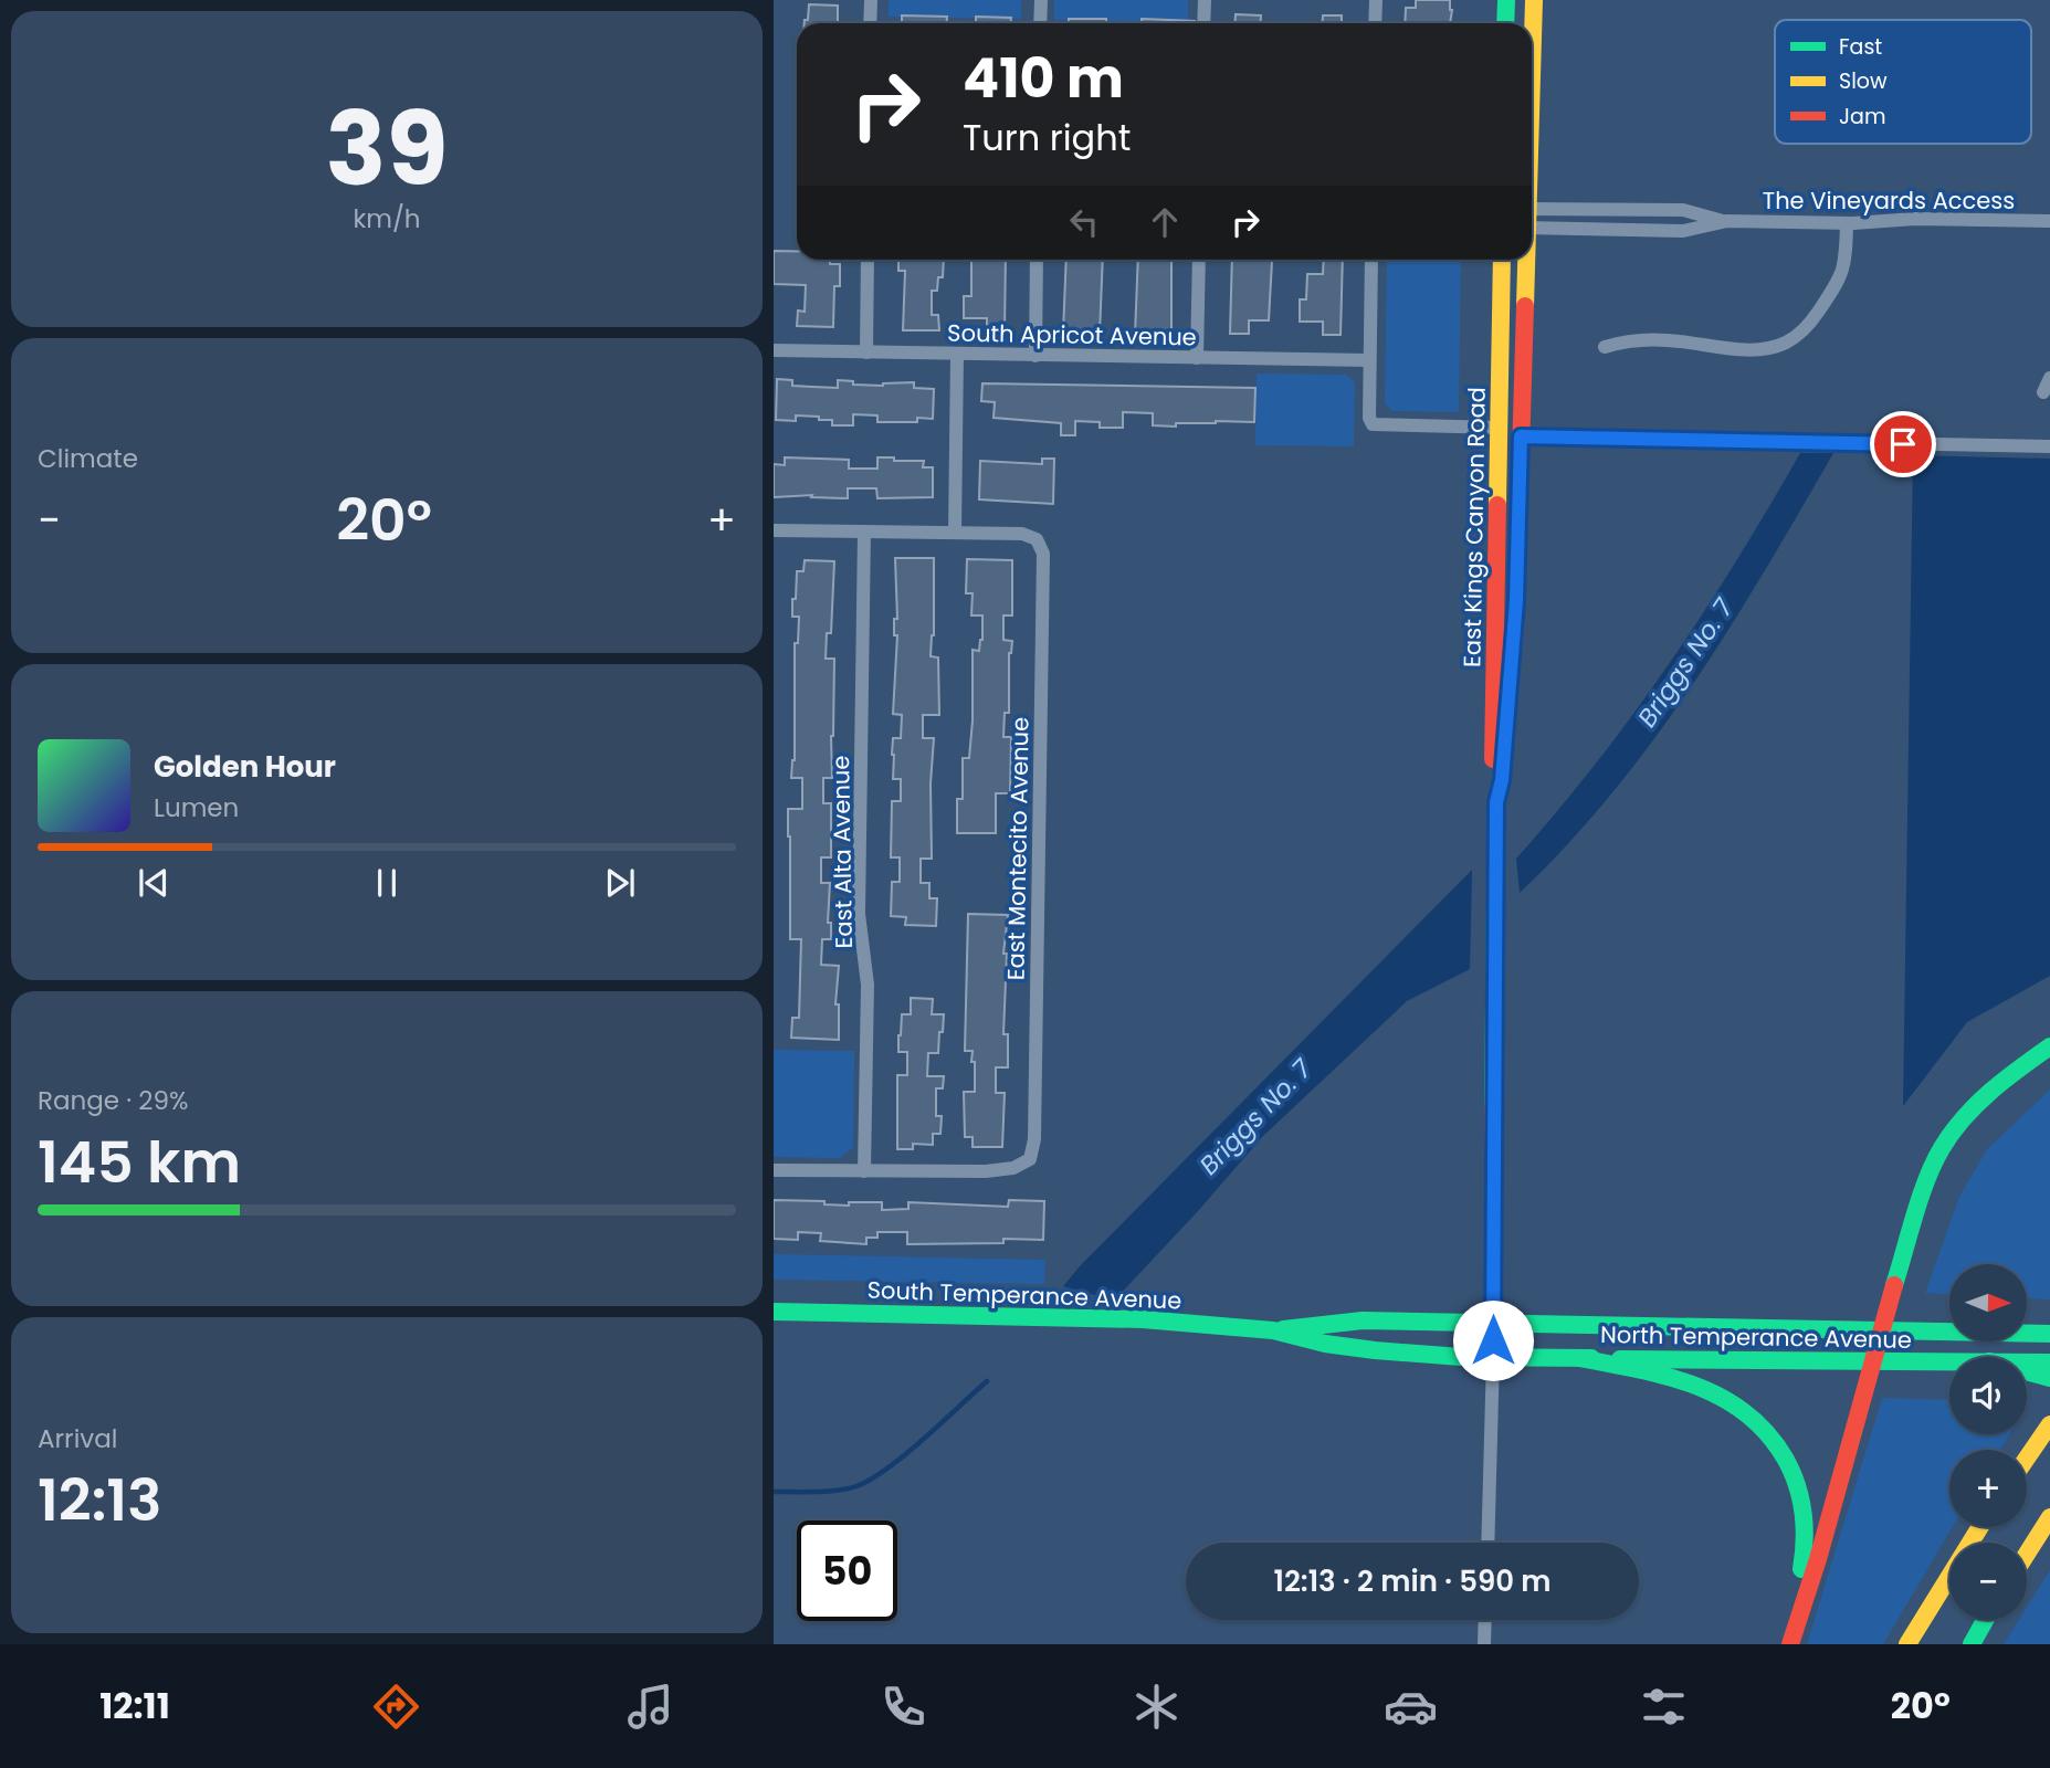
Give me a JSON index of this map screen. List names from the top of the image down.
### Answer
{
  "streets": {
    "main road": ["East Kings Canyon Road", "South Temperance Avenue", "North Temperance Avenue"],
    "street": [
      "The Vineyards Access",
      "South Apricot Avenue",
      "East Montecito Avenue",
      "East Alta Avenue"
    ]
  },
  "crossings": [
    ["East Kings Canyon Road", "North Temperance Avenue"],
    ["East Montecito Avenue", "East Alta Avenue"],
    ["South Temperance Avenue", "North Temperance Avenue"]
  ],
  "water": ["Briggs No. 7"],
  "legend": ["Fast", "Slow", "Jam"],
  "north": "right",
  "page": {
    "tile": [
      ["39", "km/h"],
      "Climate",
      ["Range · 29%", "145 km"],
      ["Arrival", "12:13"]
    ],
    "turn": ["410 m", "Turn right"],
    "heat": ["−", "20°", "+"],
    "song": ["Golden Hour", "Lumen"],
    "map_buttons": ["+", "−"],
    "limit": "50",
    "trip": "12:13 · 2 min · 590 m",
    "tabs": ["12:11", "20°"]
  }
}
